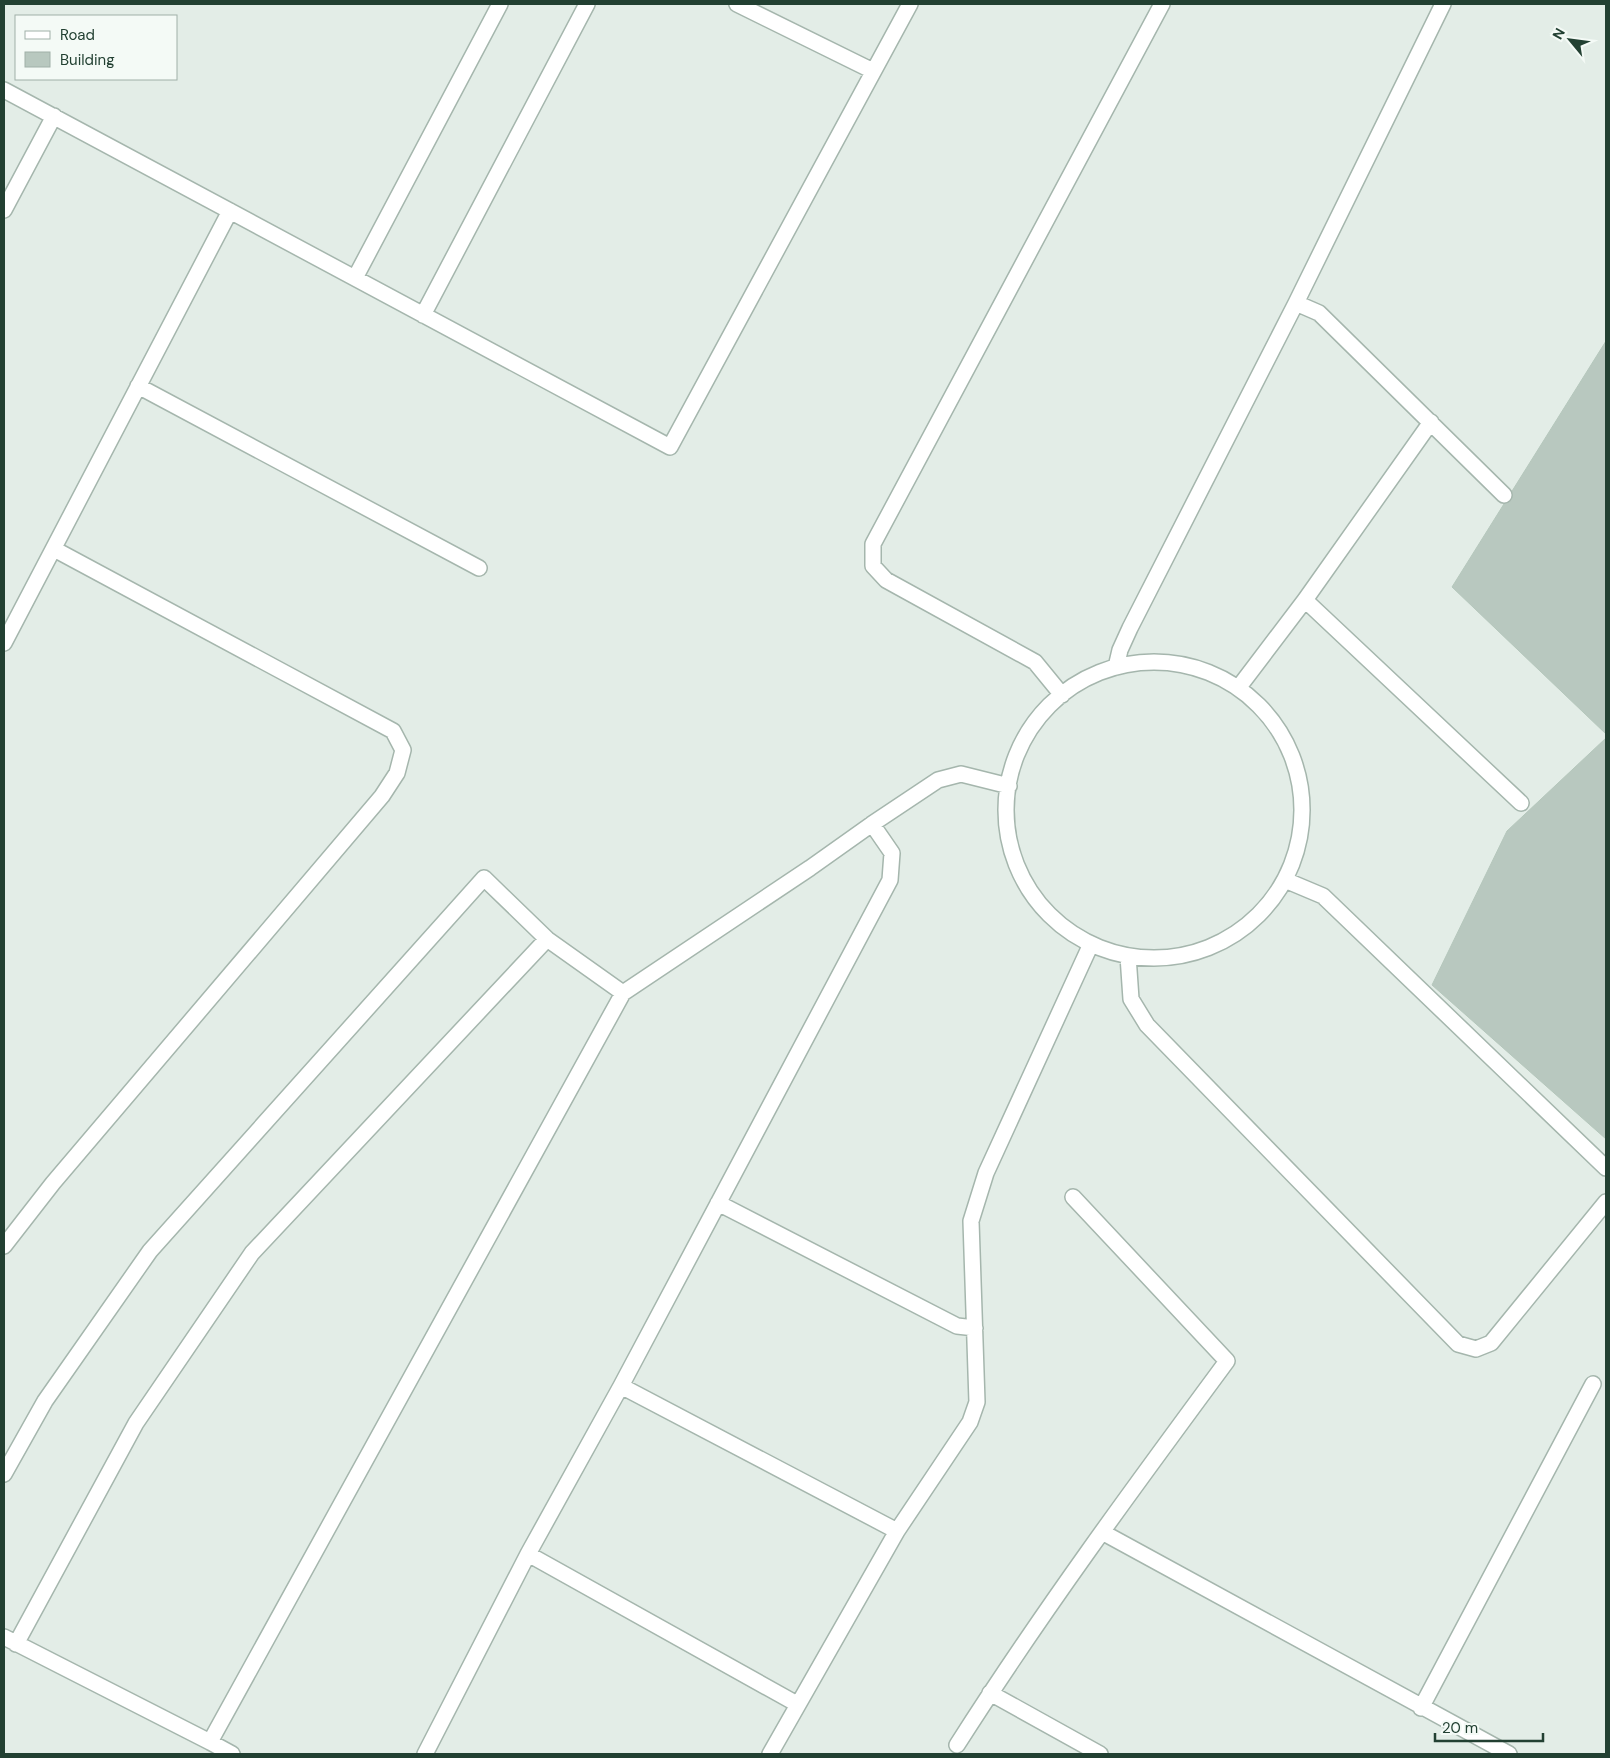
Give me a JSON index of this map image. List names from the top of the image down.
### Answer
{
  "legend": ["Road", "Building"],
  "scale_bar": "20 m",
  "north": "top left"
}
